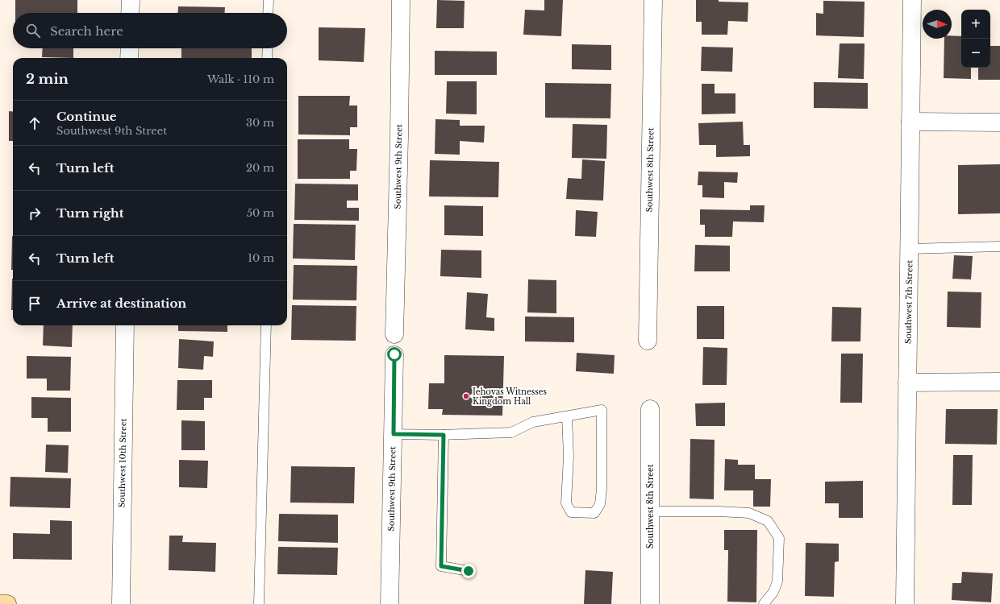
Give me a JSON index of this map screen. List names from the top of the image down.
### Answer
{
  "streets": {
    "street": [
      "Southwest 9th Street",
      "Southwest 8th Street",
      "Southwest 7th Street",
      "Southwest 10th Street"
    ]
  },
  "places": ["Jehovas Witnesses Kingdom Hall"],
  "north": "right",
  "page": {
    "map_buttons": ["+", "−"],
    "search": "Search here",
    "heading": ["2 min", "Walk · 110 m"],
    "list": [
      ["Continue", "Southwest 9th Street", "30 m"],
      ["Turn left", "20 m"],
      ["Turn right", "50 m"],
      ["Turn left", "10 m"],
      "Arrive at destination"
    ]
  }
}
